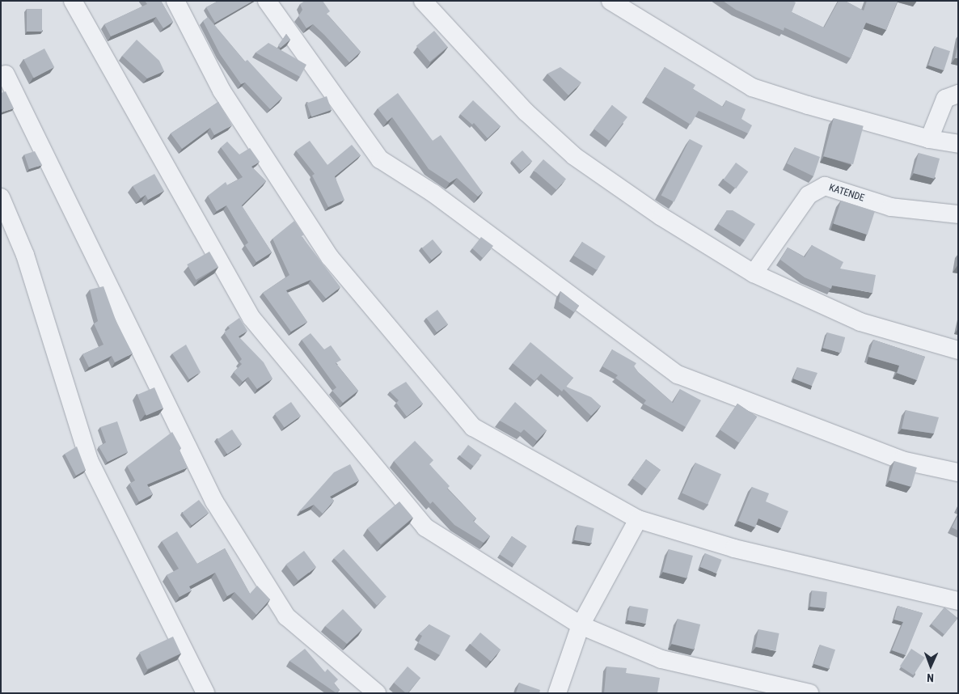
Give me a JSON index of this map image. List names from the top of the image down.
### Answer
{
  "streets": {
    "street": ["KATENDE"]
  },
  "north": "bottom"
}
